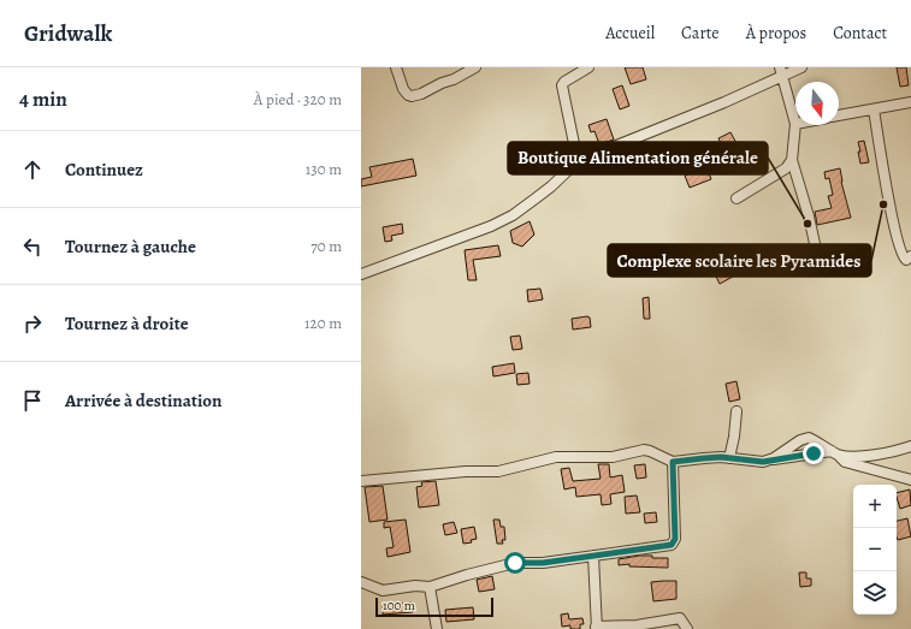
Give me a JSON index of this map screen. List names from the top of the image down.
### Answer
{
  "places": ["Complexe scolaire les Pyramides", "Boutique Alimentation générale"],
  "scale_bar": "100 m",
  "north": "bottom",
  "page": {
    "header": "Gridwalk",
    "nav": [
      "Accueil",
      "Carte",
      "À propos",
      "Contact"
    ],
    "heading": ["4 min", "À pied · 320 m"],
    "list": [
      ["Continuez", "130 m"],
      ["Tournez à gauche", "70 m"],
      ["Tournez à droite", "120 m"],
      "Arrivée à destination"
    ],
    "map_buttons": ["+", "−"],
    "scale": "100 m"
  }
}
